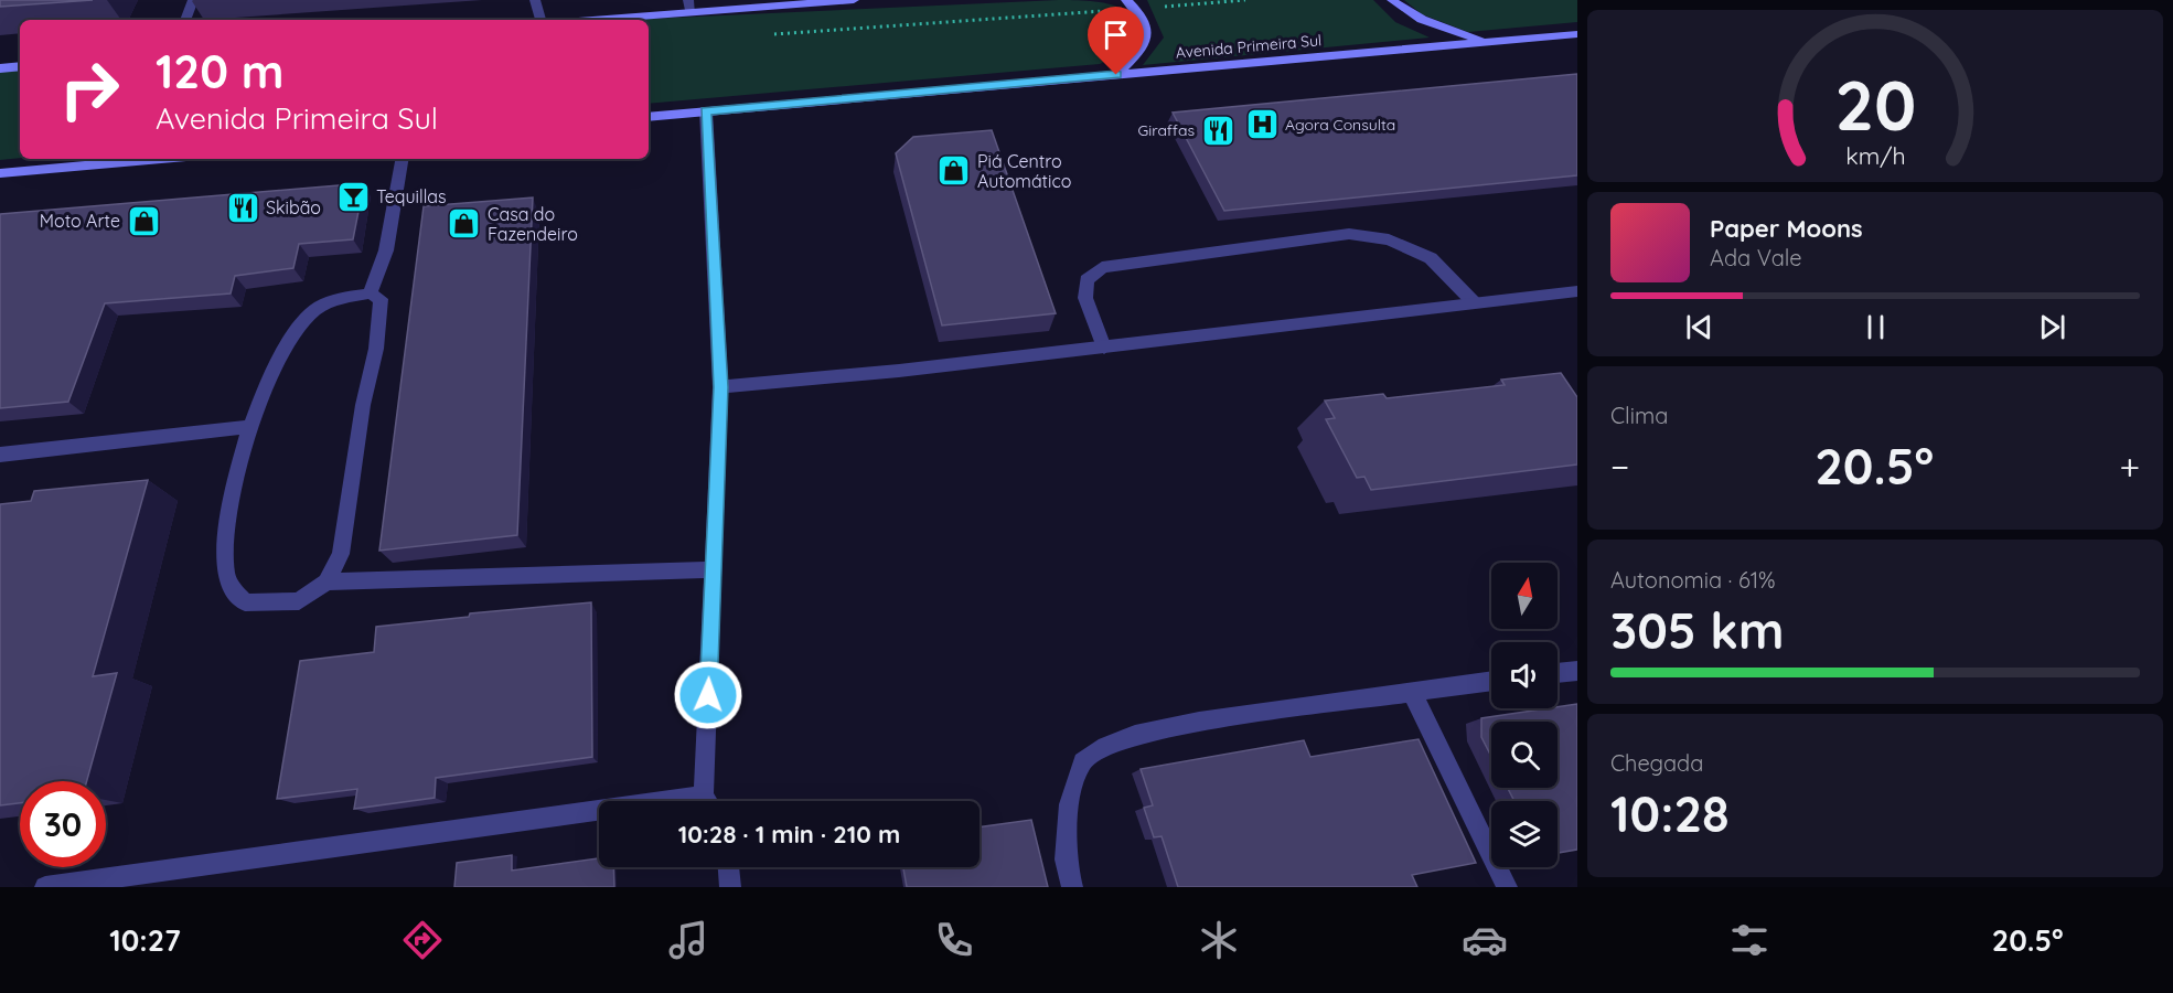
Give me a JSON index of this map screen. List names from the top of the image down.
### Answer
{
  "streets": {
    "main road": ["Avenida Primeira Sul"]
  },
  "places": {
    "hospital": ["Agora Consulta"],
    "restaurant": ["Giraffas", "Skibão"],
    "shop": ["Piá Centro Automático", "Moto Arte", "Casa do Fazendeiro"],
    "bar": ["Tequillas"]
  },
  "north": "top",
  "page": {
    "turn": ["120 m", "Avenida Primeira Sul"],
    "song": ["Paper Moons", "Ada Vale"],
    "tile": [
      "Clima",
      ["Autonomia · 61%", "305 km"],
      ["Chegada", "10:28"]
    ],
    "heat": ["−", "20.5°", "+"],
    "limit": "30",
    "trip": "10:28 · 1 min · 210 m",
    "tabs": ["10:27", "20.5°"],
    "gauge": ["20", "km/h"]
  }
}
